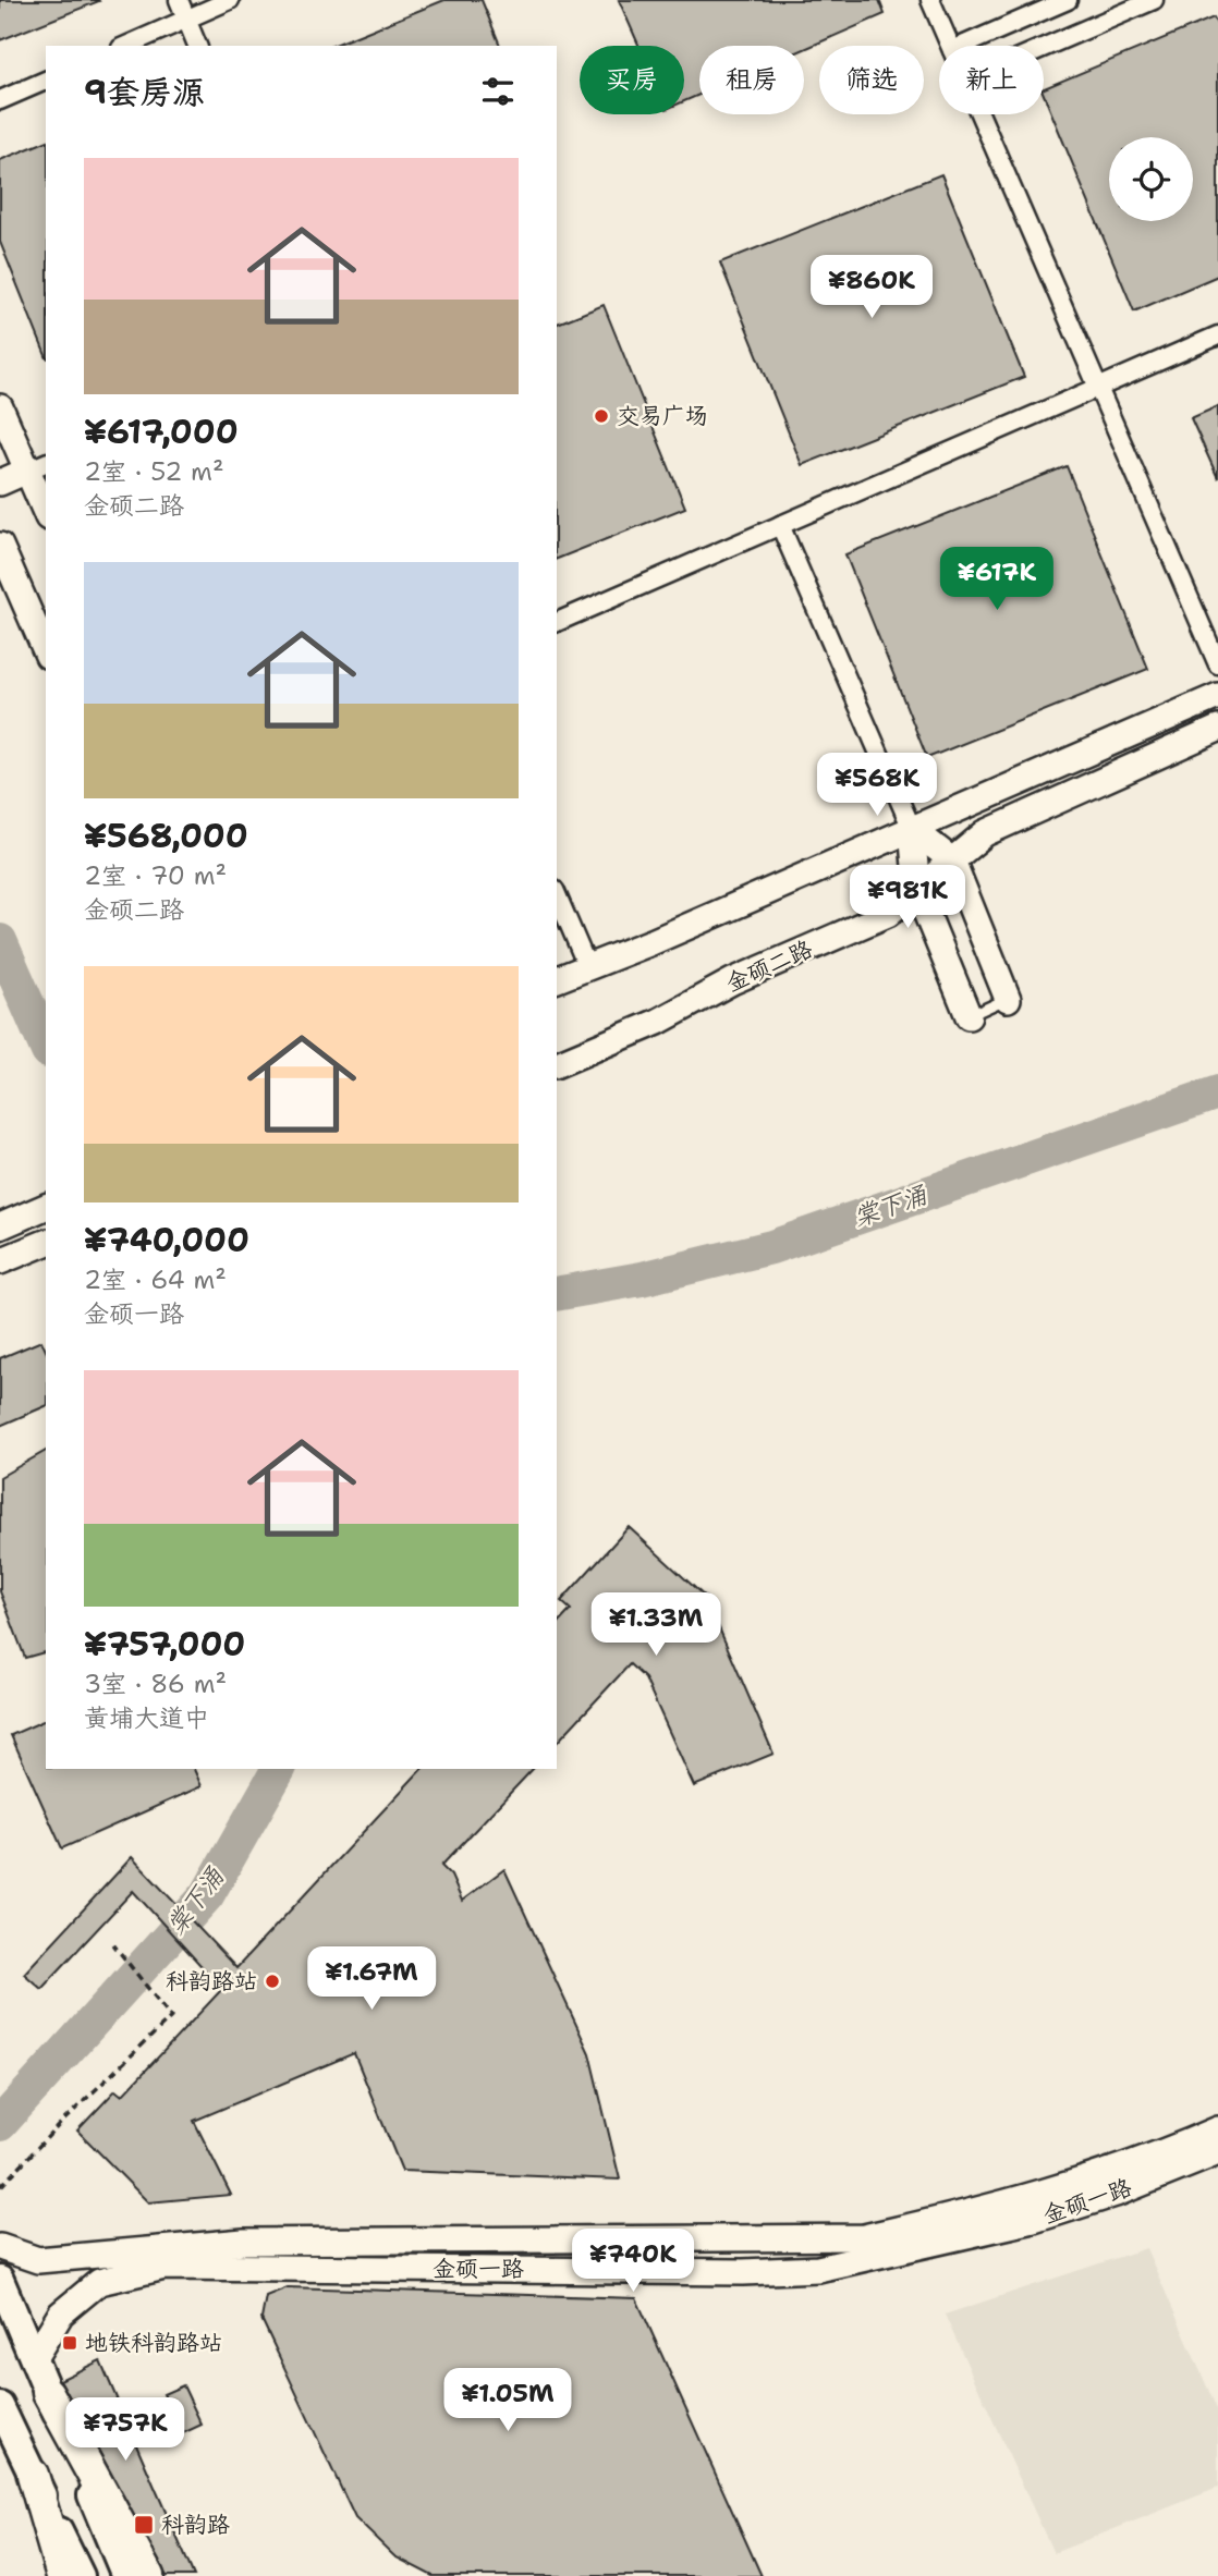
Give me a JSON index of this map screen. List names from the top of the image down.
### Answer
{
  "streets": {
    "street": ["金硕二路", "金硕一路"]
  },
  "water": ["棠下涌"],
  "places": {
    "other": ["交易广场", "科韵路站"],
    "transit": ["地铁科韵路站", "科韵路"]
  },
  "page": {
    "chip": [
      "买房",
      "租房",
      "筛选",
      "新上"
    ],
    "heading": "9套房源",
    "list": [
      {
        "name": "¥617,000",
        "note": "2室 · 52 m² · 金硕二路"
      },
      {
        "name": "¥568,000",
        "note": "2室 · 70 m² · 金硕二路"
      },
      {
        "name": "¥740,000",
        "note": "2室 · 64 m² · 金硕一路"
      },
      {
        "name": "¥757,000",
        "note": "3室 · 86 m² · 黄埔大道中"
      }
    ],
    "price": [
      "¥860K",
      "¥617K",
      "¥568K",
      "¥981K",
      "¥1.33M",
      "¥1.67M",
      "¥740K",
      "¥1.05M",
      "¥757K"
    ]
  }
}
